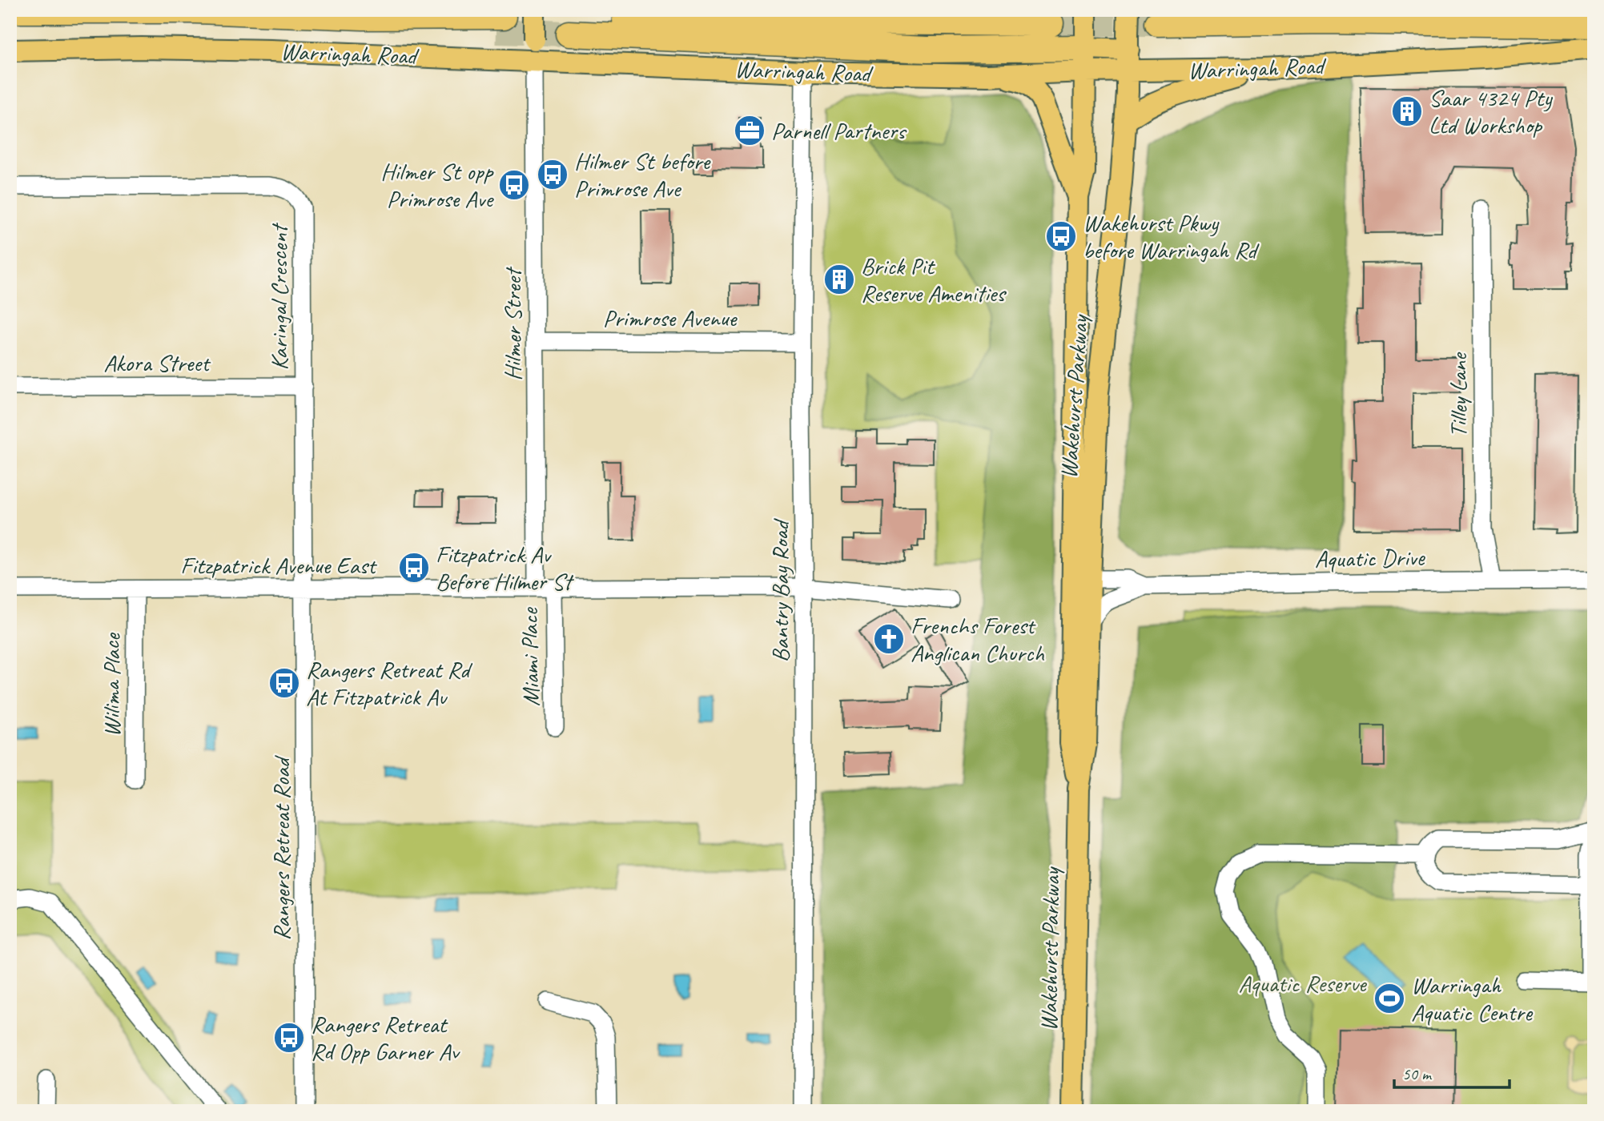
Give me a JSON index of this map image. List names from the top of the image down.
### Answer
{
  "streets": {
    "highway": ["Warringah Road"],
    "main road": ["Wakehurst Parkway"],
    "street": [
      "Karingal Crescent",
      "Primrose Avenue",
      "Hilmer Street",
      "Akora Street",
      "Tilley Lane",
      "Aquatic Drive",
      "Fitzpatrick Avenue East",
      "Bantry Bay Road",
      "Miami Place",
      "Wilima Place",
      "Rangers Retreat Road"
    ]
  },
  "crossings": [
    ["Warringah Road", "Hilmer Street"],
    ["Warringah Road", "Wakehurst Parkway"],
    ["Warringah Road", "Bantry Bay Road"],
    ["Karingal Crescent", "Akora Street"],
    ["Karingal Crescent", "Fitzpatrick Avenue East"],
    ["Karingal Crescent", "Rangers Retreat Road"],
    ["Primrose Avenue", "Hilmer Street"],
    ["Primrose Avenue", "Bantry Bay Road"],
    ["Hilmer Street", "Fitzpatrick Avenue East"],
    ["Hilmer Street", "Miami Place"],
    ["Tilley Lane", "Aquatic Drive"],
    ["Wakehurst Parkway", "Aquatic Drive"],
    ["Fitzpatrick Avenue East", "Bantry Bay Road"],
    ["Fitzpatrick Avenue East", "Miami Place"],
    ["Fitzpatrick Avenue East", "Wilima Place"],
    ["Fitzpatrick Avenue East", "Rangers Retreat Road"]
  ],
  "parks": ["Aquatic Reserve"],
  "places": {
    "building": ["Saar 4324 Pty Ltd Workshop", "Brick Pit Reserve Amenities"],
    "office": ["Parnell Partners"],
    "bus stop": [
      "Hilmer St before Primrose Ave",
      "Hilmer St opp Primrose Ave",
      "Wakehurst Pkwy before Warringah Rd",
      "Fitzpatrick Av Before Hilmer St",
      "Rangers Retreat Rd At Fitzpatrick Av",
      "Rangers Retreat Rd Opp Garner Av"
    ],
    "church": ["Frenchs Forest Anglican Church"],
    "sports": ["Warringah Aquatic Centre"]
  },
  "scale_bar": "50 m"
}
